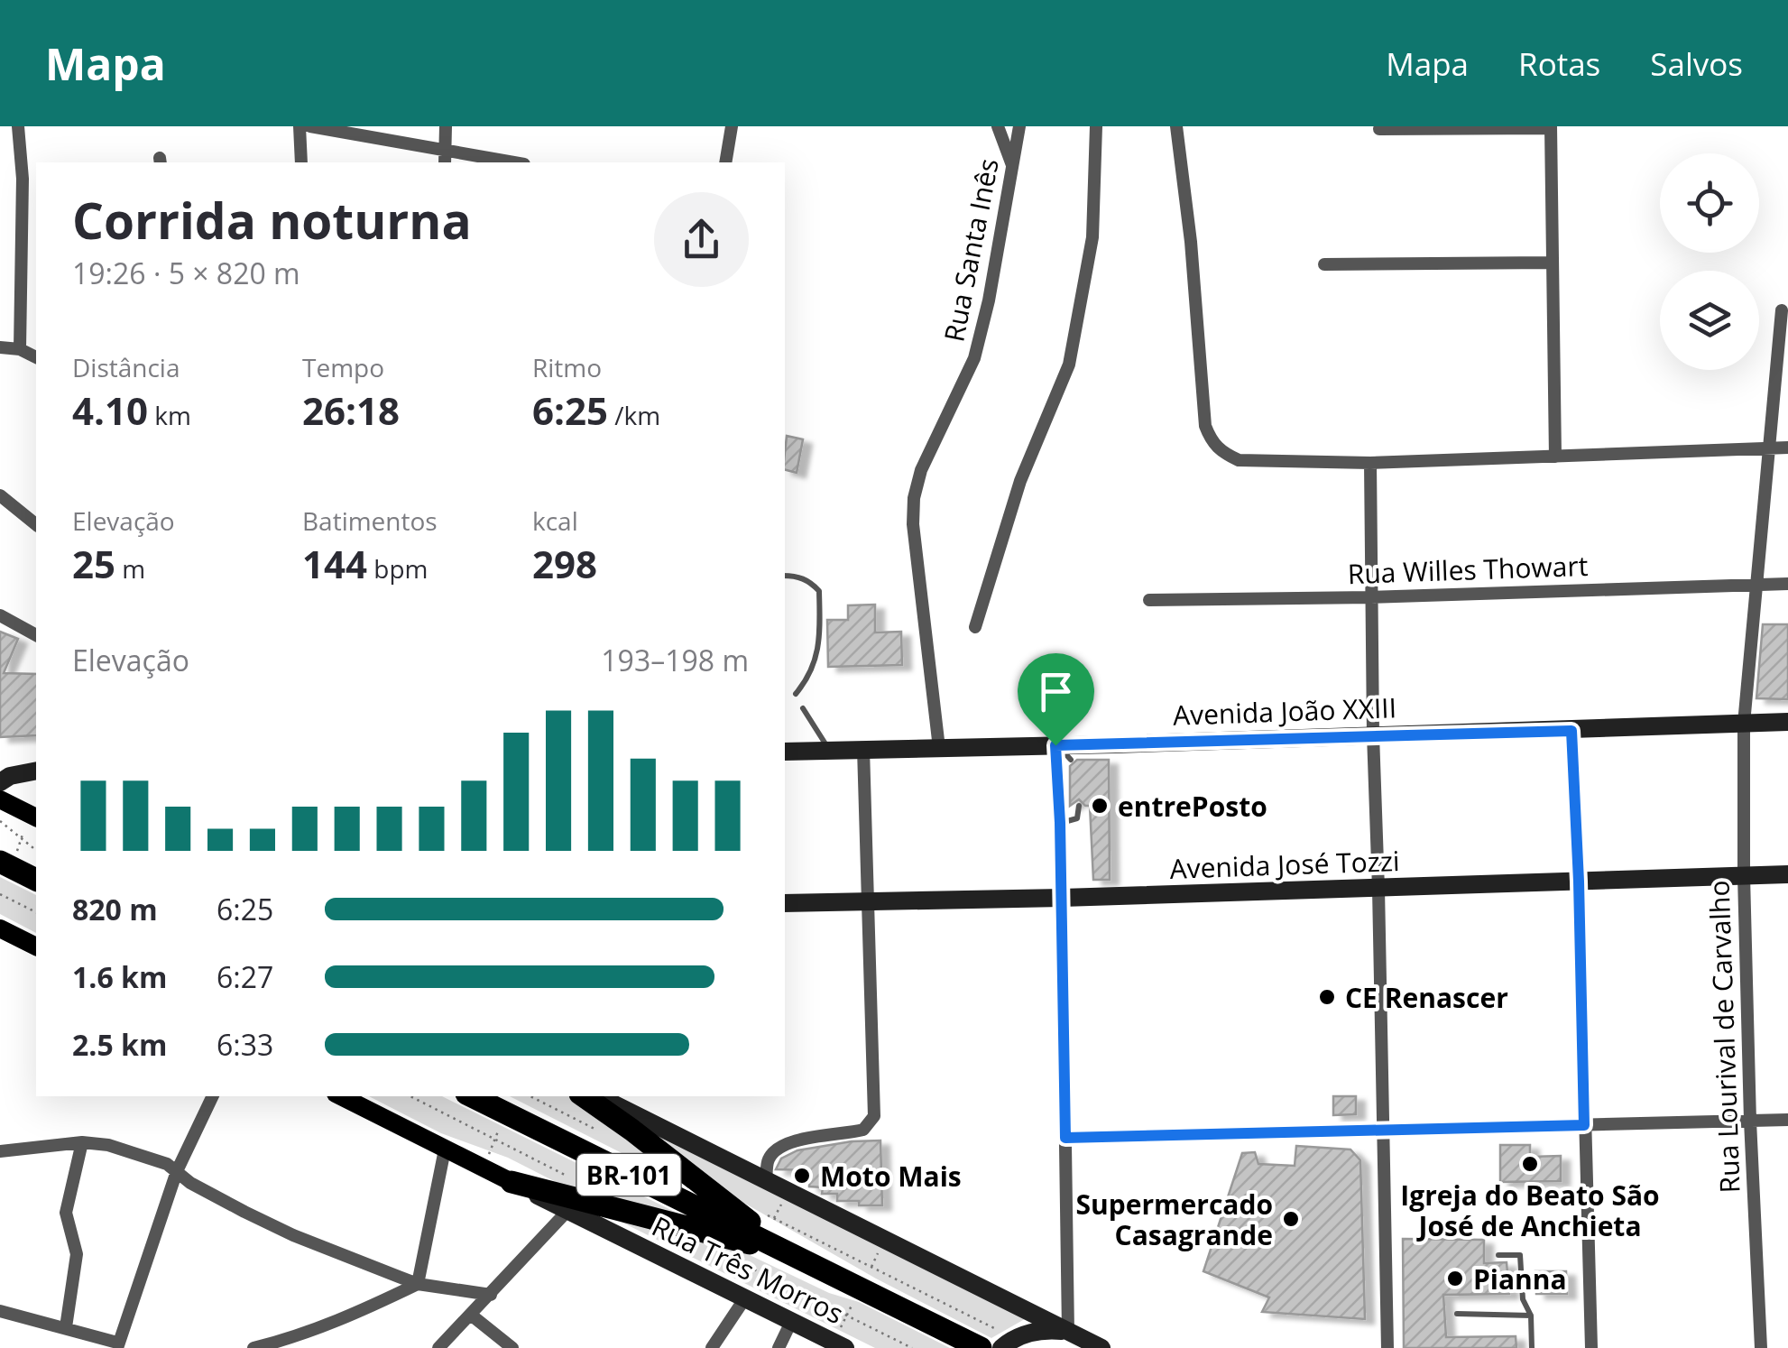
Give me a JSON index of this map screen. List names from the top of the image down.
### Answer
{
  "streets": {
    "highway": ["BR-101"],
    "main road": ["Rua Três Morros"],
    "street": [
      "Rua Santa Inês",
      "Rua Willes Thowart",
      "Avenida João XXIII",
      "Avenida José Tozzi",
      "Rua Lourival de Carvalho"
    ]
  },
  "crossings": [
    ["Rua Santa Inês", "Avenida João XXIII"],
    ["Rua Willes Thowart", "Rua Lourival de Carvalho"],
    ["Avenida João XXIII", "Rua Lourival de Carvalho"],
    ["Avenida José Tozzi", "Rua Lourival de Carvalho"]
  ],
  "places": [
    "entrePosto",
    "CE Renascer",
    "Igreja do Beato São José de Anchieta",
    "Moto Mais",
    "Supermercado Casagrande",
    "Pianna"
  ],
  "page": {
    "header": "Mapa",
    "nav": ["Mapa", "Rotas", "Salvos"],
    "heading": ["Corrida noturna", "19:26 · 5 × 820 m"],
    "stats": [
      ["Distância", "4.10 km"],
      ["Tempo", "26:18"],
      ["Ritmo", "6:25 /km"],
      ["Elevação", "25 m"],
      ["Batimentos", "144 bpm"],
      ["kcal", "298"]
    ],
    "chart": ["Elevação", "193–198 m"],
    "list": [
      {
        "name": "820 m",
        "note": "6:25"
      },
      {
        "name": "1.6 km",
        "note": "6:27"
      },
      {
        "name": "2.5 km",
        "note": "6:33"
      }
    ]
  }
}
